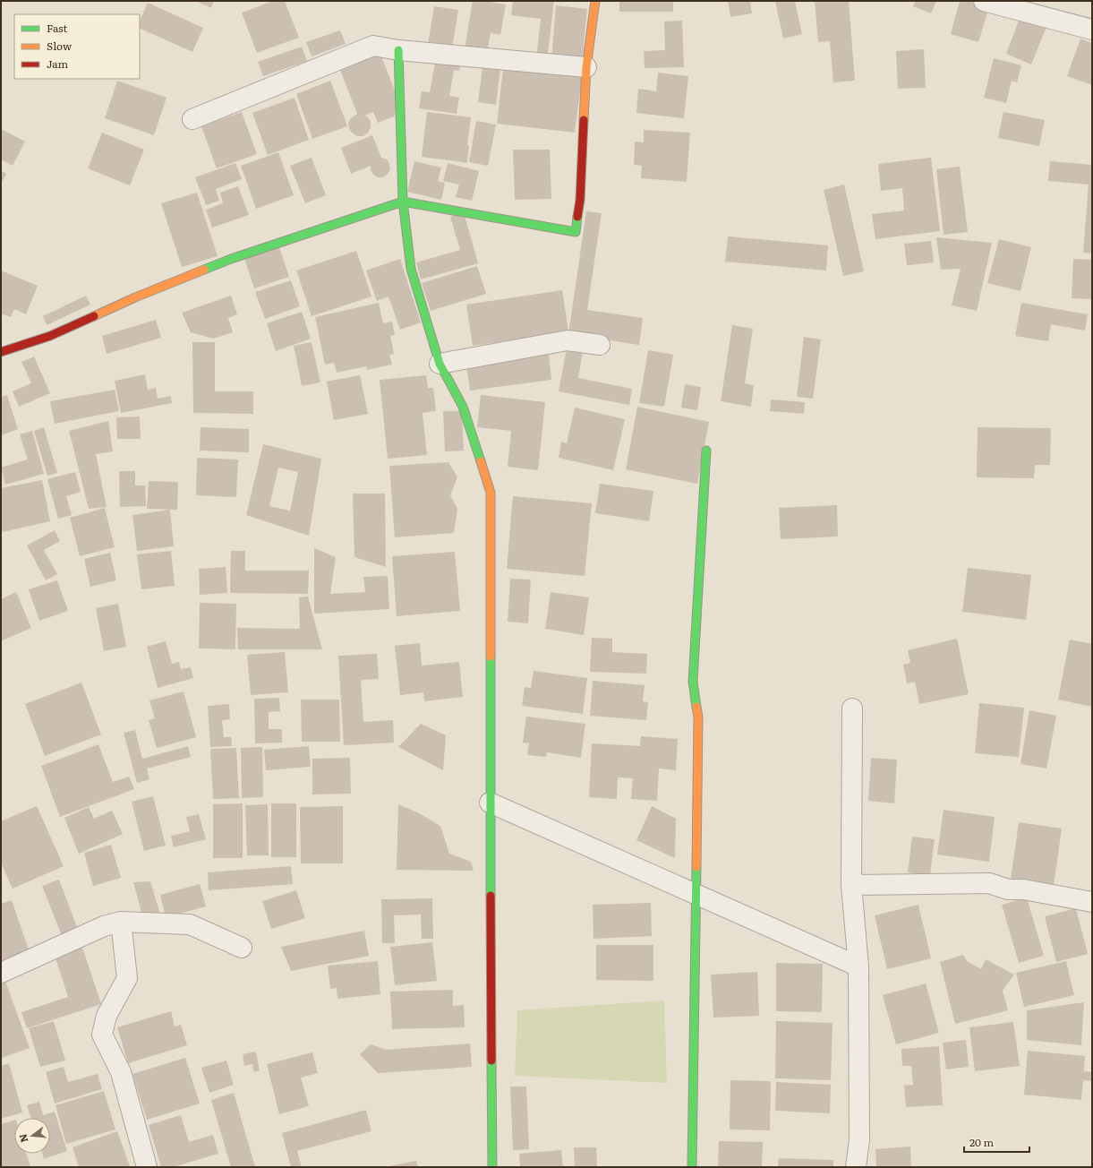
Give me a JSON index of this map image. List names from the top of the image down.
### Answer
{
  "legend": ["Fast", "Slow", "Jam"],
  "scale_bar": "20 m",
  "north": "left"
}
